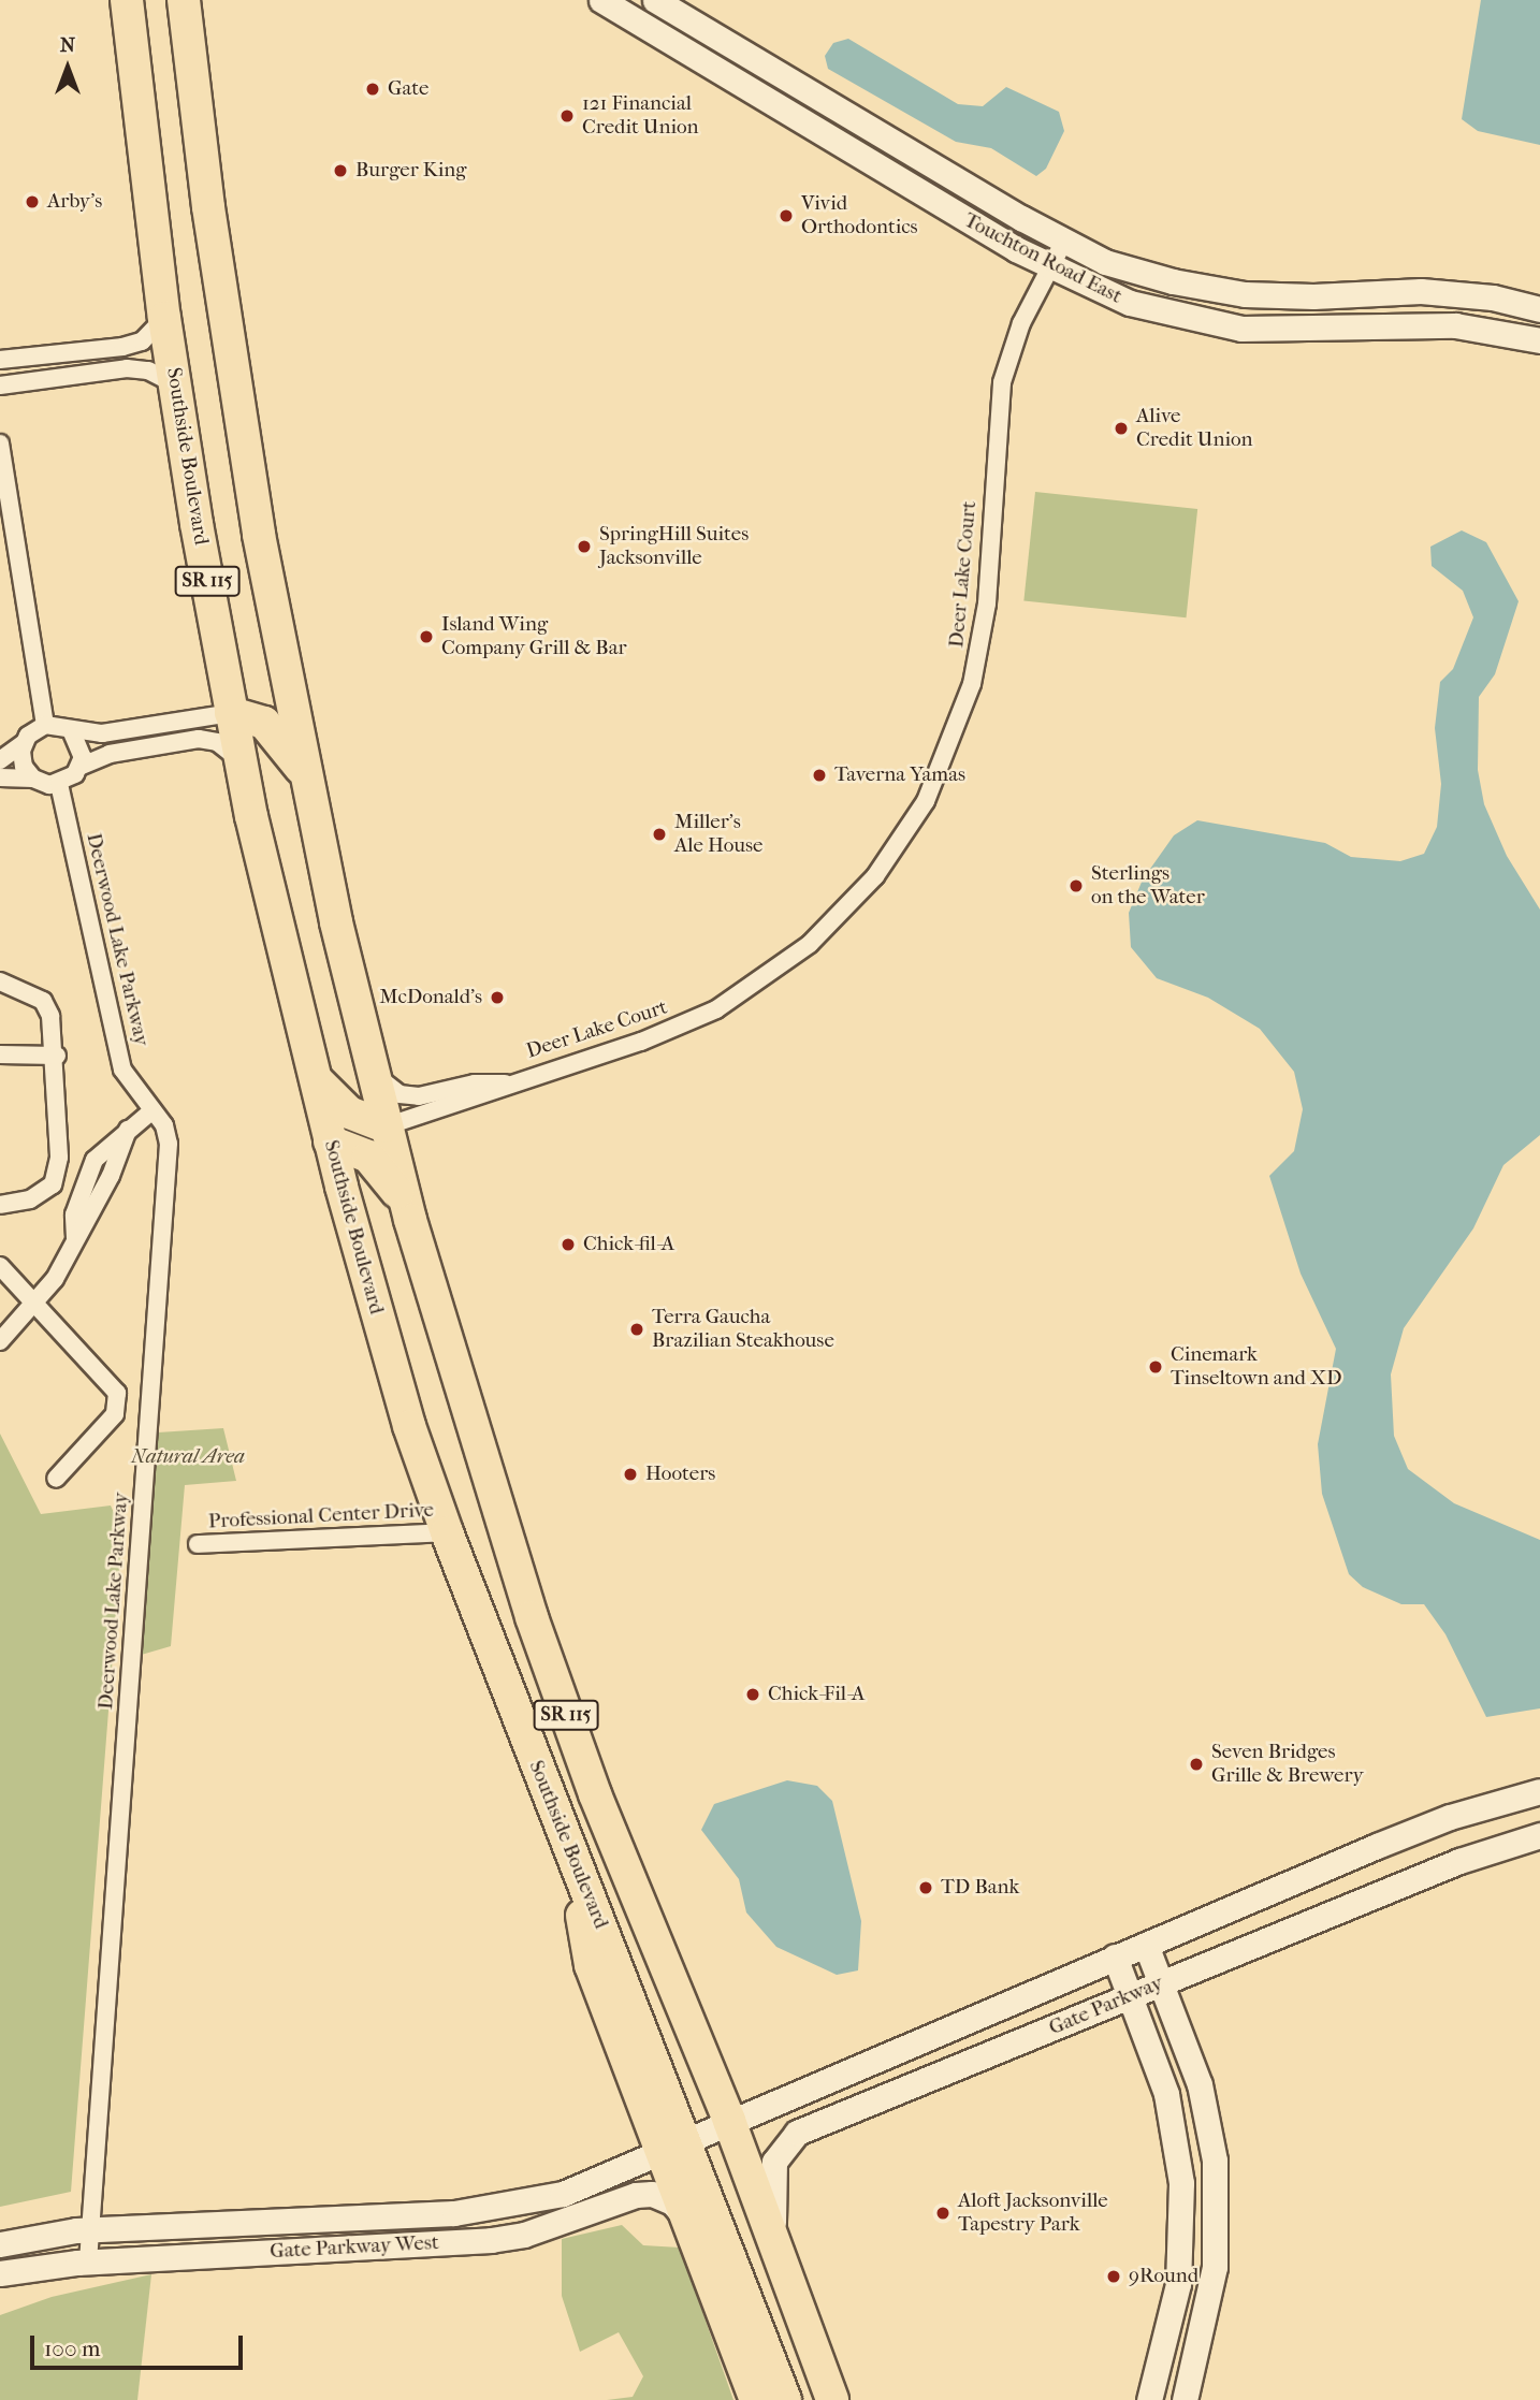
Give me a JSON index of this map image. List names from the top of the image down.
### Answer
{
  "streets": {
    "highway": ["Southside Boulevard", "SR 115"],
    "main road": ["Touchton Road East", "Gate Parkway", "Gate Parkway West"],
    "street": ["Deer Lake Court", "Deerwood Lake Parkway", "Professional Center Drive"]
  },
  "crossings": [
    ["Touchton Road East", "Deer Lake Court"],
    ["Southside Boulevard", "Professional Center Drive"],
    ["Southside Boulevard", "Gate Parkway"],
    ["Southside Boulevard", "Gate Parkway West"],
    ["Deer Lake Court", "SR 115"],
    ["SR 115", "Gate Parkway"],
    ["Deerwood Lake Parkway", "Gate Parkway West"],
    ["Gate Parkway", "Gate Parkway West"]
  ],
  "parks": ["Natural Area"],
  "places": [
    "Gate",
    "121 Financial Credit Union",
    "Burger King",
    "Arby's",
    "Vivid Orthodontics",
    "Alive Credit Union",
    "SpringHill Suites Jacksonville",
    "Island Wing Company Grill & Bar",
    "Taverna Yamas",
    "Miller's Ale House",
    "Sterlings on the Water",
    "McDonald's",
    "Chick-fil-A",
    "Terra Gaucha Brazilian Steakhouse",
    "Cinemark Tinseltown and XD",
    "Hooters",
    "Chick-Fil-A",
    "Seven Bridges Grille & Brewery",
    "TD Bank",
    "Aloft Jacksonville Tapestry Park",
    "9Round"
  ],
  "scale_bar": "100 m",
  "north": "top"
}
